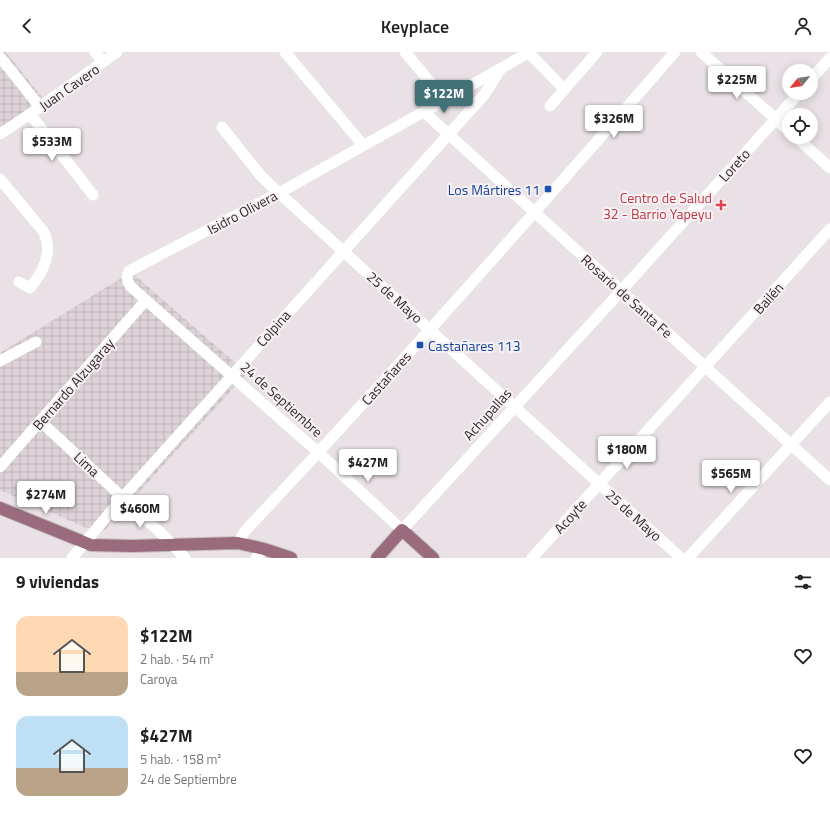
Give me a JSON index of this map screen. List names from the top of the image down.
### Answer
{
  "streets": {
    "main road": ["24 de Septiembre", "Achupallas"],
    "street": [
      "Juan Cavero",
      "Loreto",
      "Isidro Olivera",
      "Rosario de Santa Fe",
      "25 de Mayo",
      "Bailén",
      "Colpina",
      "Castañares",
      "Bernardo Alzugaray",
      "Lima",
      "Acoyte"
    ]
  },
  "crossings": [
    ["Loreto", "Rosario de Santa Fe"],
    ["Loreto", "Achupallas"],
    ["Isidro Olivera", "Rosario de Santa Fe"],
    ["Isidro Olivera", "25 de Mayo"],
    ["Isidro Olivera", "Colpina"],
    ["Isidro Olivera", "24 de Septiembre"],
    ["Rosario de Santa Fe", "Bailén"],
    ["Rosario de Santa Fe", "Colpina"],
    ["Rosario de Santa Fe", "Castañares"],
    ["Rosario de Santa Fe", "Achupallas"],
    ["Rosario de Santa Fe", "Acoyte"],
    ["25 de Mayo", "Colpina"],
    ["25 de Mayo", "Castañares"],
    ["25 de Mayo", "Achupallas"],
    ["25 de Mayo", "Acoyte"],
    ["Bailén", "Acoyte"],
    ["Colpina", "24 de Septiembre"],
    ["Colpina", "Lima"],
    ["Castañares", "24 de Septiembre"],
    ["Bernardo Alzugaray", "24 de Septiembre"],
    ["Bernardo Alzugaray", "Lima"],
    ["24 de Septiembre", "Achupallas"]
  ],
  "places": {
    "transit": ["Los Mártires 11", "Castañares 113"],
    "health": ["Centro de Salud 32 - Barrio Yapeyu"]
  },
  "north": "bottom left",
  "page": {
    "header": "Keyplace",
    "price": [
      "$225M",
      "$122M",
      "$326M",
      "$533M",
      "$180M",
      "$427M",
      "$565M",
      "$274M",
      "$460M"
    ],
    "heading": "9 viviendas",
    "list": [
      {
        "name": "$122M",
        "note": "2 hab. · 54 m² · Caroya"
      },
      {
        "name": "$427M",
        "note": "5 hab. · 158 m² · 24 de Septiembre"
      }
    ]
  }
}
